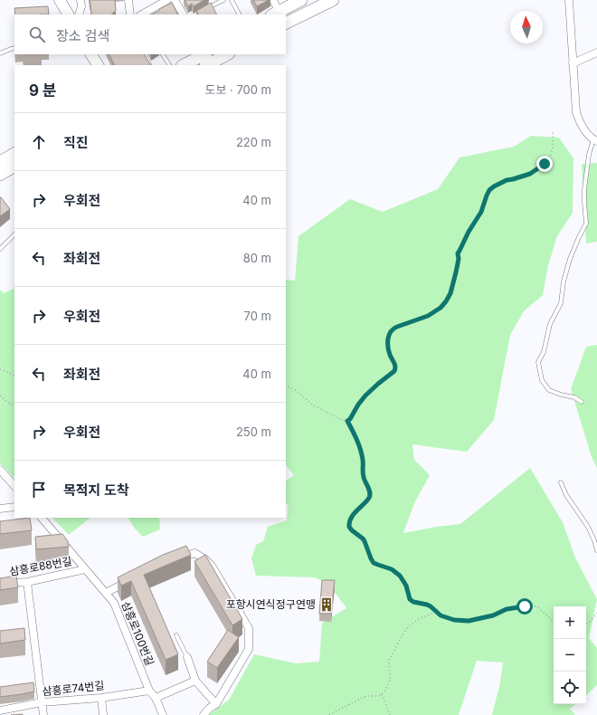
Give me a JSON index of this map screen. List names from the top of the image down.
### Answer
{
  "streets": {
    "street": ["삼흥로88번길", "삼흥로100번길", "삼흥로74번길"]
  },
  "crossings": [
    ["삼흥로88번길", "삼흥로100번길"],
    ["삼흥로100번길", "삼흥로74번길"]
  ],
  "places": {
    "building": ["포항시연식정구연맹"]
  },
  "north": "top",
  "page": {
    "search": "장소 검색",
    "heading": ["9 분", "도보 · 700 m"],
    "list": [
      ["직진", "220 m"],
      ["우회전", "40 m"],
      ["좌회전", "80 m"],
      ["우회전", "70 m"],
      ["좌회전", "40 m"],
      ["우회전", "250 m"],
      "목적지 도착"
    ],
    "map_buttons": ["+", "−"]
  }
}
